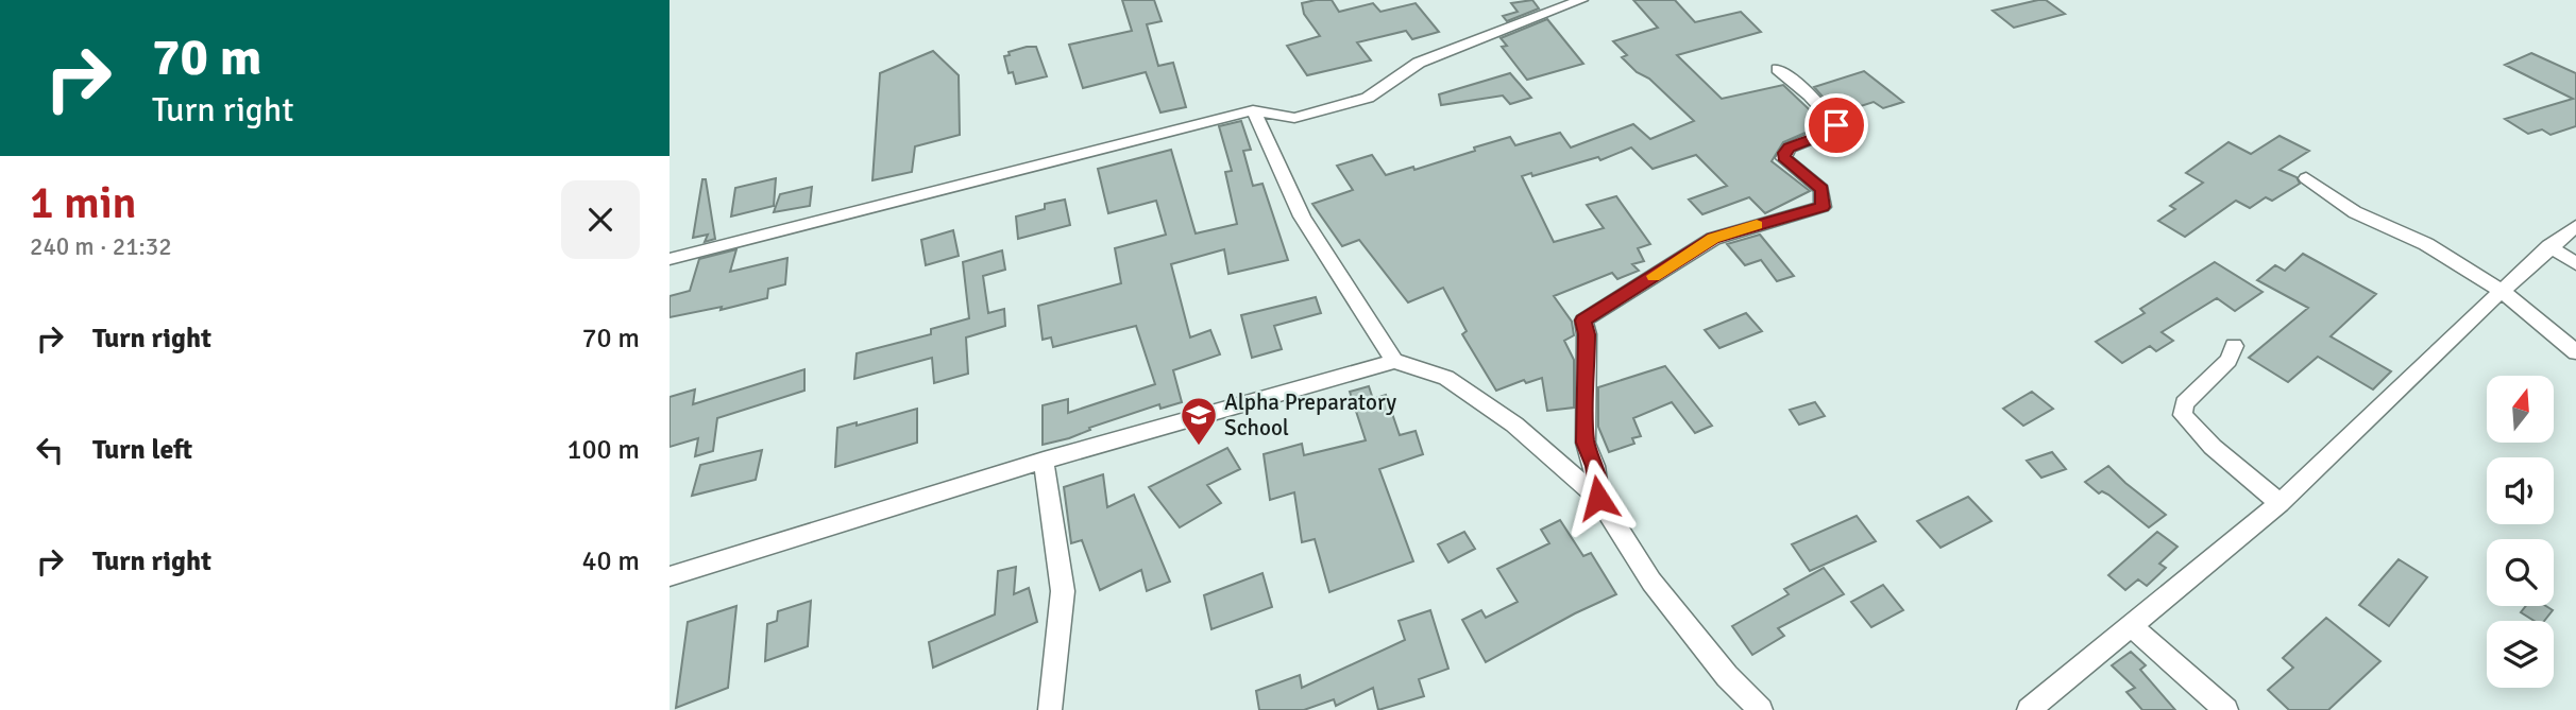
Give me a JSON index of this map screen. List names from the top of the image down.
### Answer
{
  "places": {
    "school or university": ["Alpha Preparatory School"]
  },
  "north": "top",
  "page": {
    "turn": ["70 m", "Turn right"],
    "heading": ["1 min", "240 m · 21:32"],
    "list": [
      {
        "name": "Turn right",
        "value": "70 m"
      },
      {
        "name": "Turn left",
        "value": "100 m"
      },
      {
        "name": "Turn right",
        "value": "40 m"
      }
    ]
  }
}
